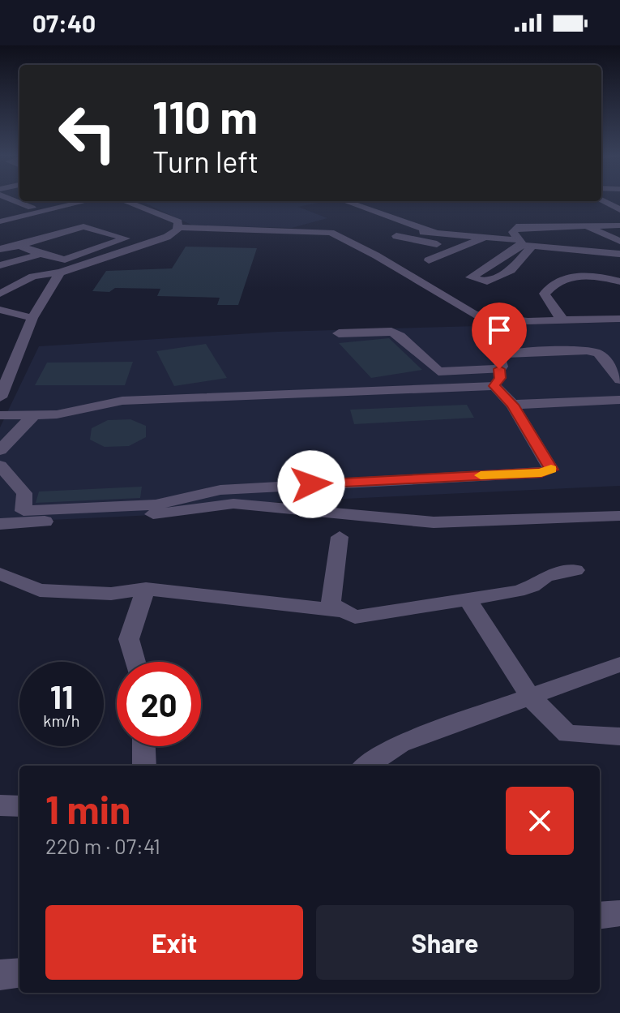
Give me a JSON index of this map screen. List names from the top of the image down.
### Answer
{
  "page": {
    "status": "07:40",
    "turn": ["110 m", "Turn left"],
    "speed": "11 km/h",
    "limit": "20",
    "heading": ["1 min", "220 m · 07:41"],
    "buttons": ["Exit", "Share"]
  }
}
